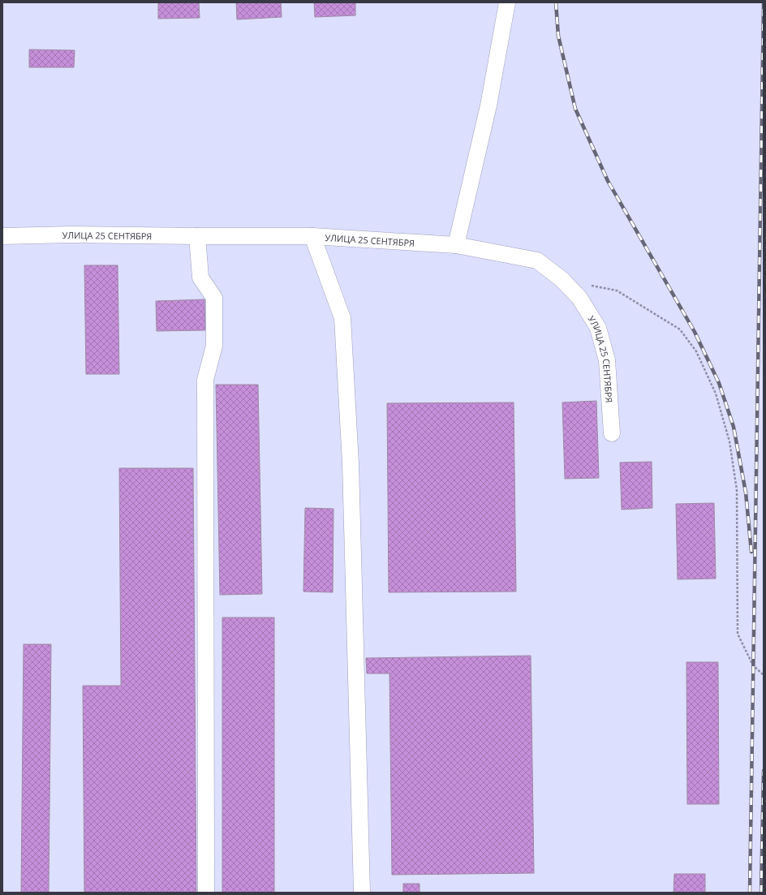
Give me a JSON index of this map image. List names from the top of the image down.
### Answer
{
  "streets": {
    "street": ["УЛИЦА 25 СЕНТЯБРЯ"]
  }
}
